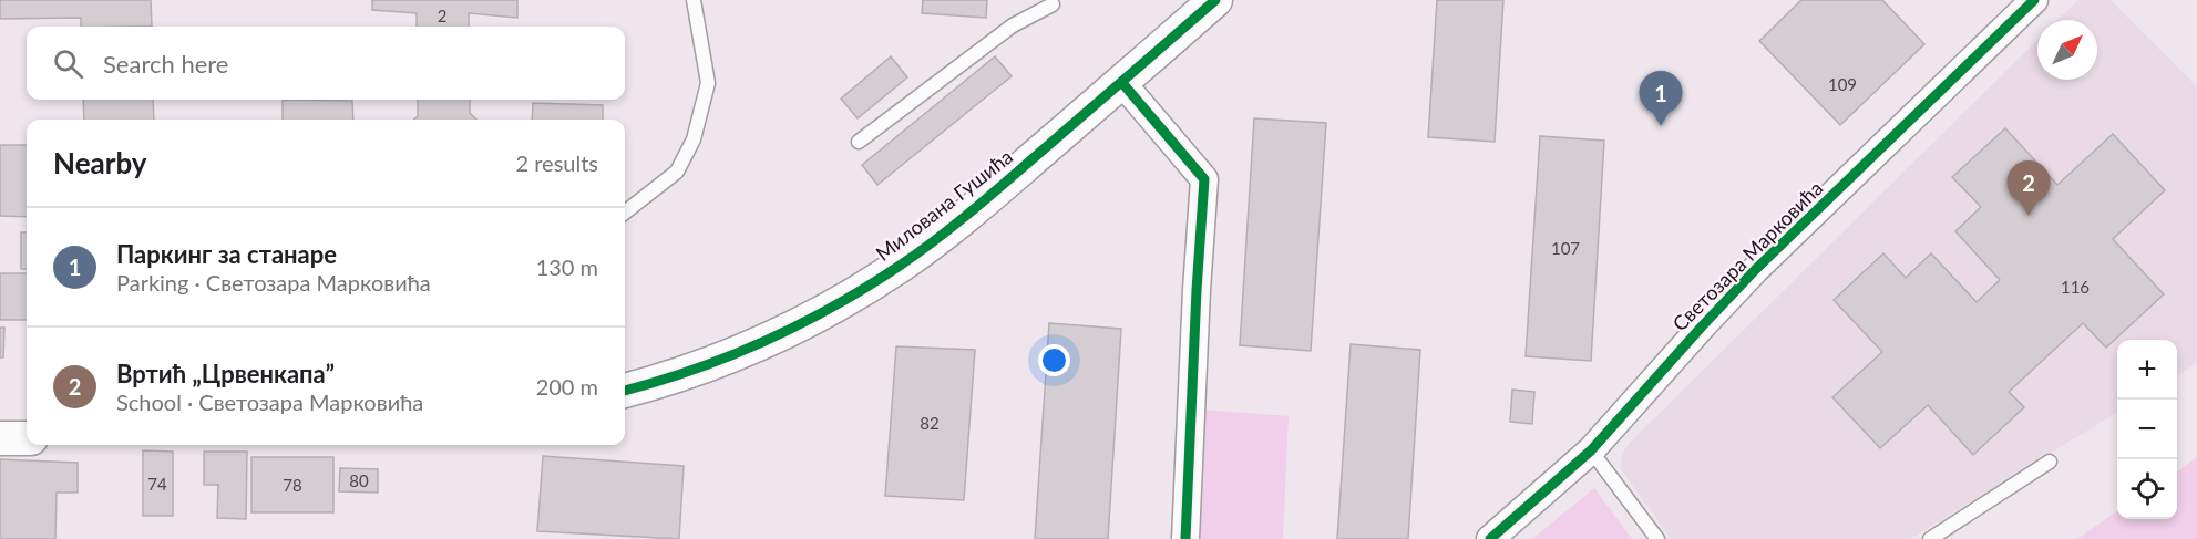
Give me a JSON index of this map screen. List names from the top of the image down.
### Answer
{
  "streets": {
    "street": ["Милована Гушића", "Светозара Марковића"]
  },
  "house_numbers": [
    "2",
    "109",
    "107",
    "116",
    "82",
    "80",
    "74",
    "78"
  ],
  "north": "top right",
  "page": {
    "search": "Search here",
    "pins": ["1", "2"],
    "heading": ["Nearby", "2 results"],
    "list": [
      {
        "mark": "1",
        "name": "Паркинг за станаре",
        "note": "Parking · Светозара Марковића",
        "value": "130 m"
      },
      {
        "mark": "2",
        "name": "Вртић „Црвенкапа”",
        "note": "School · Светозара Марковића",
        "value": "200 m"
      }
    ],
    "map_buttons": ["+", "−"]
  }
}
